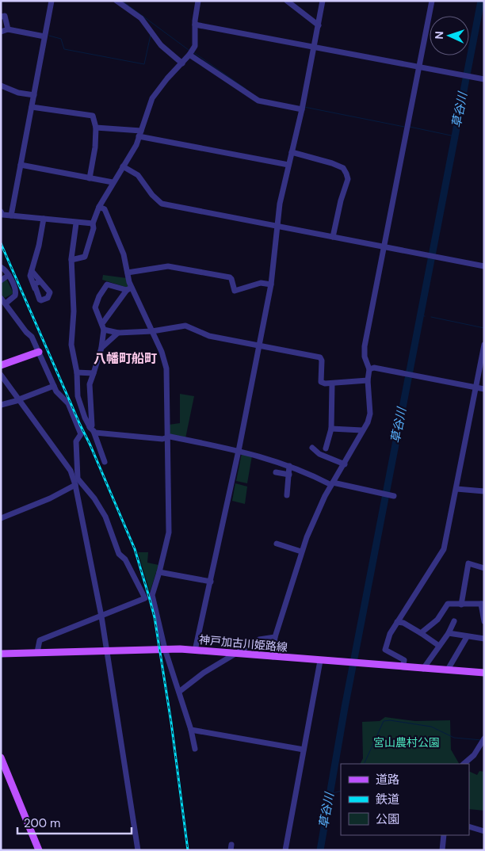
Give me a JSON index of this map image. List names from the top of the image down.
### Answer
{
  "streets": {
    "main road": ["神戸加古川姫路線"]
  },
  "districts": ["八幡町船町"],
  "water": ["草谷川"],
  "parks": ["宮山農村公園"],
  "legend": ["道路", "鉄道", "公園"],
  "scale_bar": "200 m",
  "north": "left"
}
